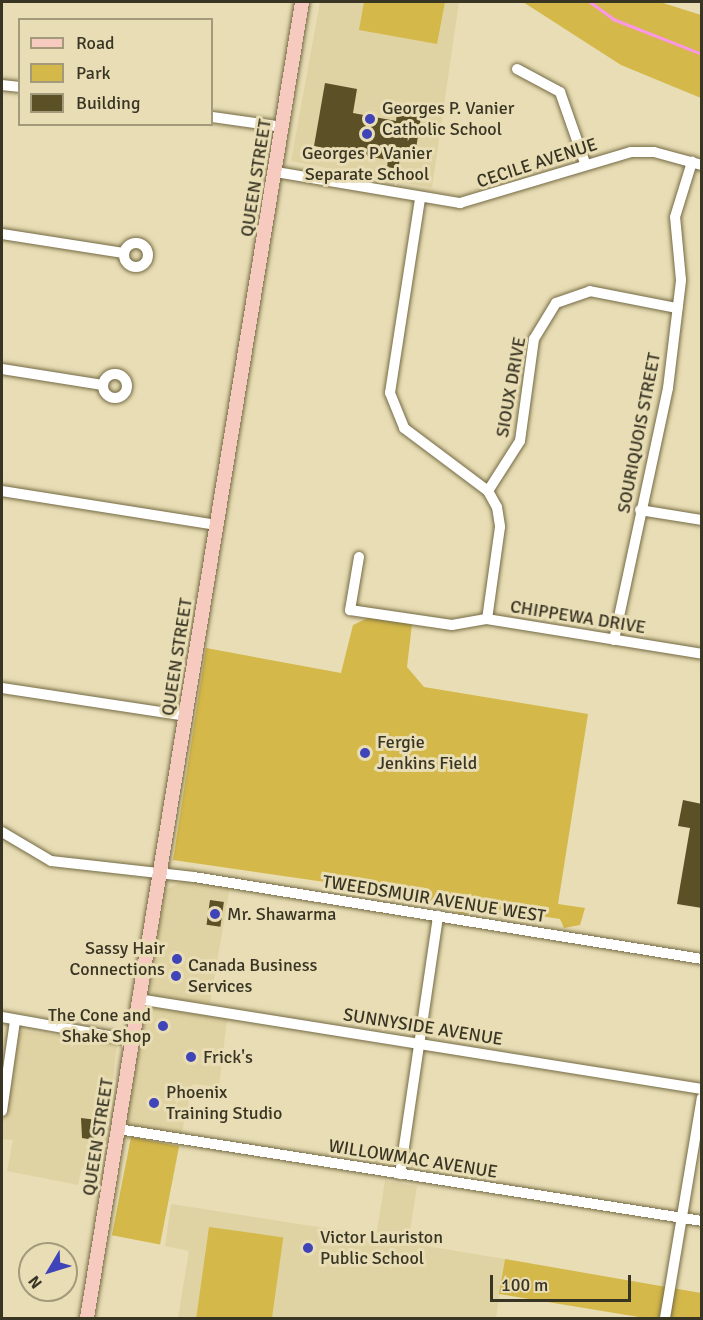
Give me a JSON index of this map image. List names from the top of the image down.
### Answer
{
  "streets": {
    "main road": ["QUEEN STREET"],
    "street": [
      "CECILE AVENUE",
      "SIOUX DRIVE",
      "SOURIQUOIS STREET",
      "CHIPPEWA DRIVE",
      "TWEEDSMUIR AVENUE WEST",
      "SUNNYSIDE AVENUE",
      "WILLOWMAC AVENUE"
    ]
  },
  "crossings": [
    ["CECILE AVENUE", "QUEEN STREET"],
    ["CECILE AVENUE", "SOURIQUOIS STREET"],
    ["QUEEN STREET", "TWEEDSMUIR AVENUE WEST"],
    ["QUEEN STREET", "SUNNYSIDE AVENUE"],
    ["QUEEN STREET", "WILLOWMAC AVENUE"],
    ["SIOUX DRIVE", "SOURIQUOIS STREET"],
    ["SIOUX DRIVE", "CHIPPEWA DRIVE"],
    ["SOURIQUOIS STREET", "CHIPPEWA DRIVE"]
  ],
  "places": [
    "Georges P. Vanier Catholic School",
    "Georges P Vanier Separate School",
    "Fergie Jenkins Field",
    "Mr. Shawarma",
    "Sassy Hair Connections",
    "Canada Business Services",
    "The Cone and Shake Shop",
    "Frick's",
    "Phoenix Training Studio",
    "Victor Lauriston Public School"
  ],
  "legend": ["Road", "Park", "Building"],
  "scale_bar": "100 m",
  "north": "bottom left"
}
